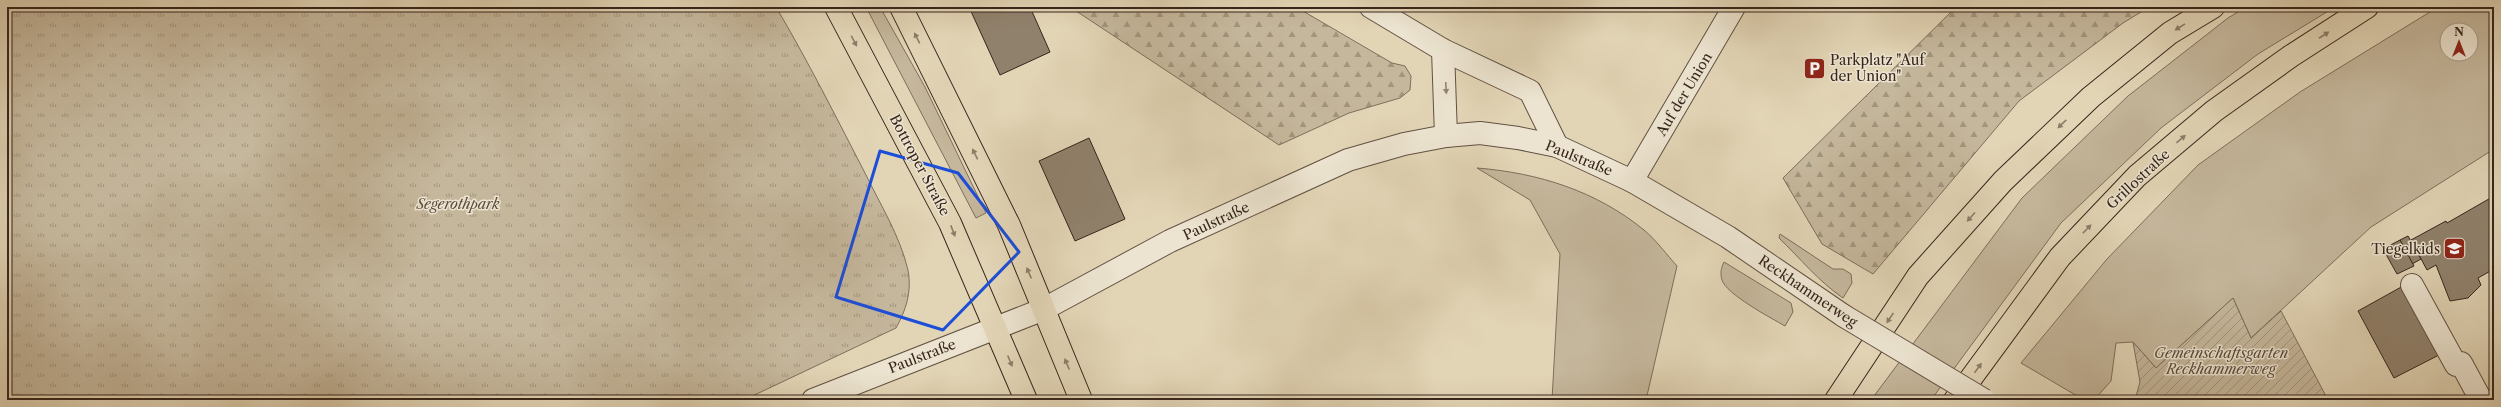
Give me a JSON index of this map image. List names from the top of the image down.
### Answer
{
  "streets": {
    "main road": ["Bottroper Straße", "Grillostraße"],
    "street": ["Auf der Union", "Paulstraße", "Reckhammerweg"]
  },
  "crossings": [
    ["Auf der Union", "Paulstraße"],
    ["Auf der Union", "Reckhammerweg"],
    ["Paulstraße", "Bottroper Straße"],
    ["Paulstraße", "Reckhammerweg"]
  ],
  "parks": ["Segerothpark", "Gemeinschaftsgarten Reckhammerweg"],
  "places": {
    "parking": ["Parkplatz \"Auf der Union\""],
    "school or university": ["Tiegelkids"]
  },
  "north": "top"
}
